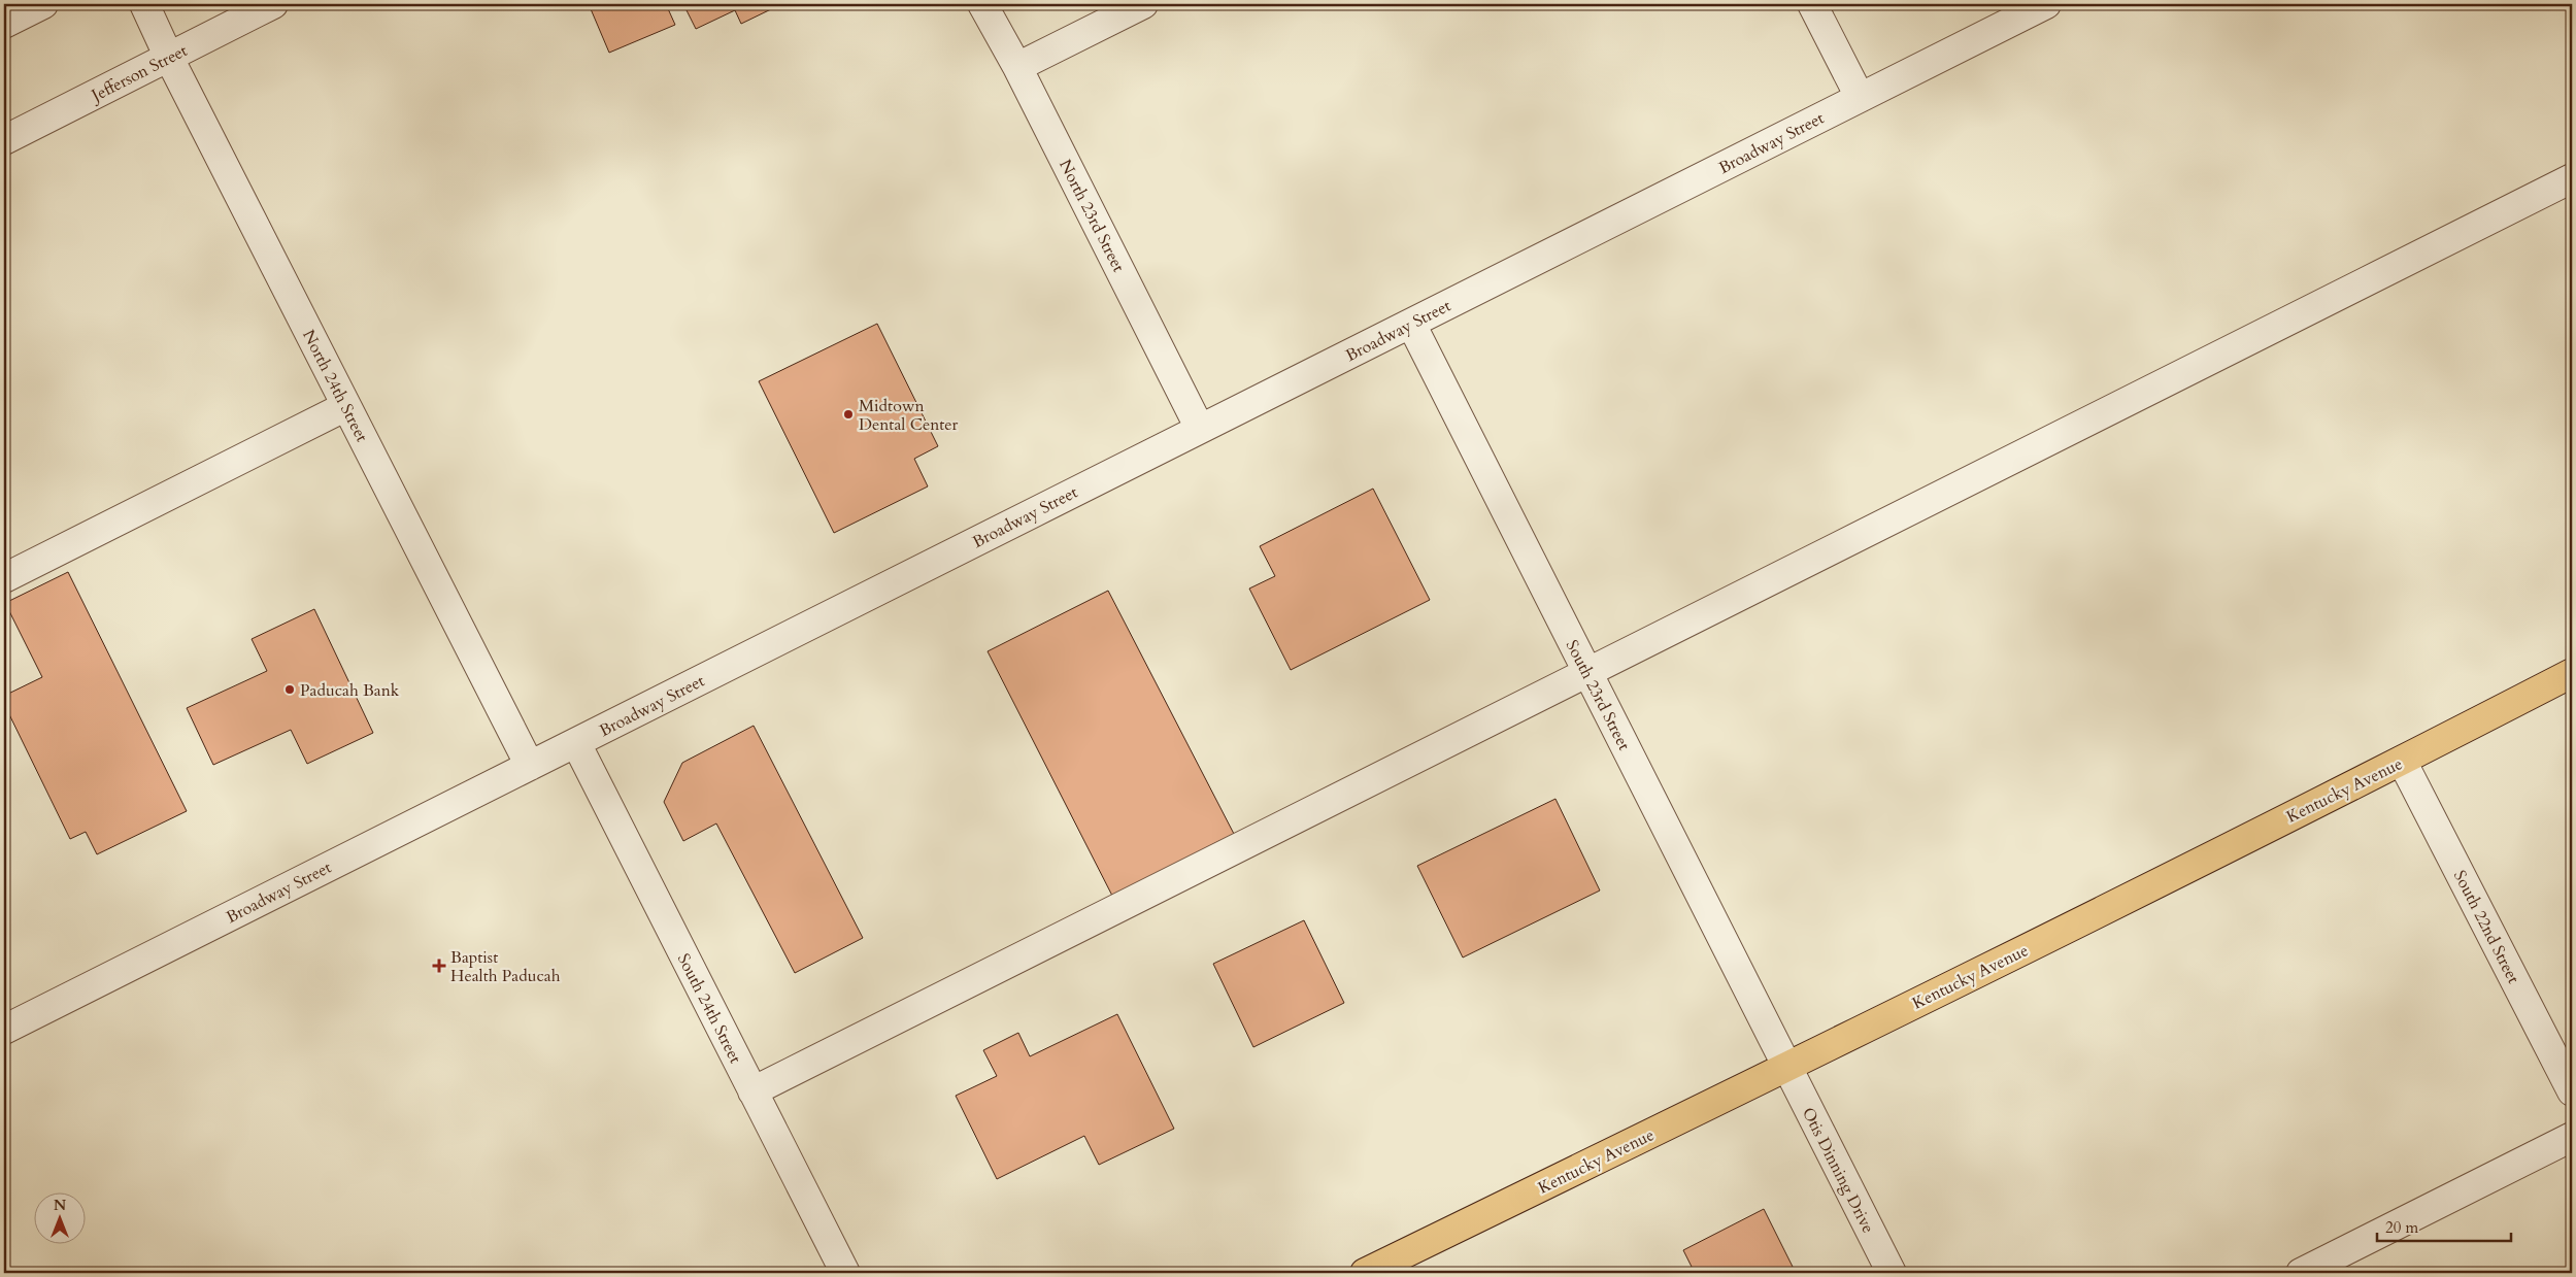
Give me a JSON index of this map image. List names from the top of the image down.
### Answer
{
  "streets": {
    "main road": ["Kentucky Avenue"],
    "street": [
      "Jefferson Street",
      "Broadway Street",
      "North 23rd Street",
      "North 24th Street",
      "South 23rd Street",
      "South 22nd Street",
      "South 24th Street",
      "Otis Dinning Drive"
    ]
  },
  "crossings": [
    ["Jefferson Street", "North 24th Street"],
    ["Broadway Street", "North 23rd Street"],
    ["Broadway Street", "North 24th Street"],
    ["Broadway Street", "South 23rd Street"],
    ["Broadway Street", "South 24th Street"],
    ["South 23rd Street", "Kentucky Avenue"],
    ["South 23rd Street", "Otis Dinning Drive"],
    ["Kentucky Avenue", "South 22nd Street"],
    ["Kentucky Avenue", "Otis Dinning Drive"]
  ],
  "places": {
    "other": ["Midtown Dental Center", "Paducah Bank"],
    "health": ["Baptist Health Paducah"]
  },
  "scale_bar": "20 m",
  "north": "top"
}
